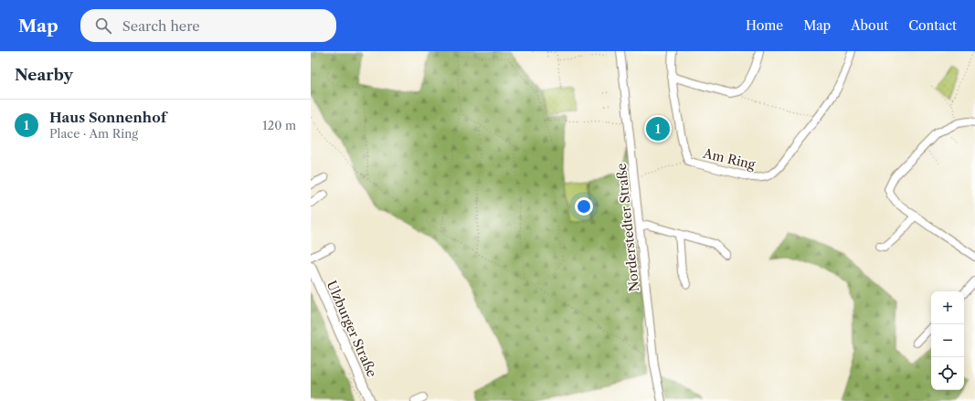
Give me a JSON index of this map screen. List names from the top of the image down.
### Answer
{
  "streets": {
    "main road": ["Ulzburger Straße"],
    "street": ["Am Ring", "Norderstedter Straße"]
  },
  "page": {
    "header": "Map",
    "search": "Search here",
    "nav": [
      "Home",
      "Map",
      "About",
      "Contact"
    ],
    "heading": "Nearby",
    "list": [
      {
        "mark": "1",
        "name": "Haus Sonnenhof",
        "note": "Place · Am Ring",
        "value": "120 m"
      }
    ],
    "pins": "1",
    "map_buttons": ["+", "−"]
  }
}
